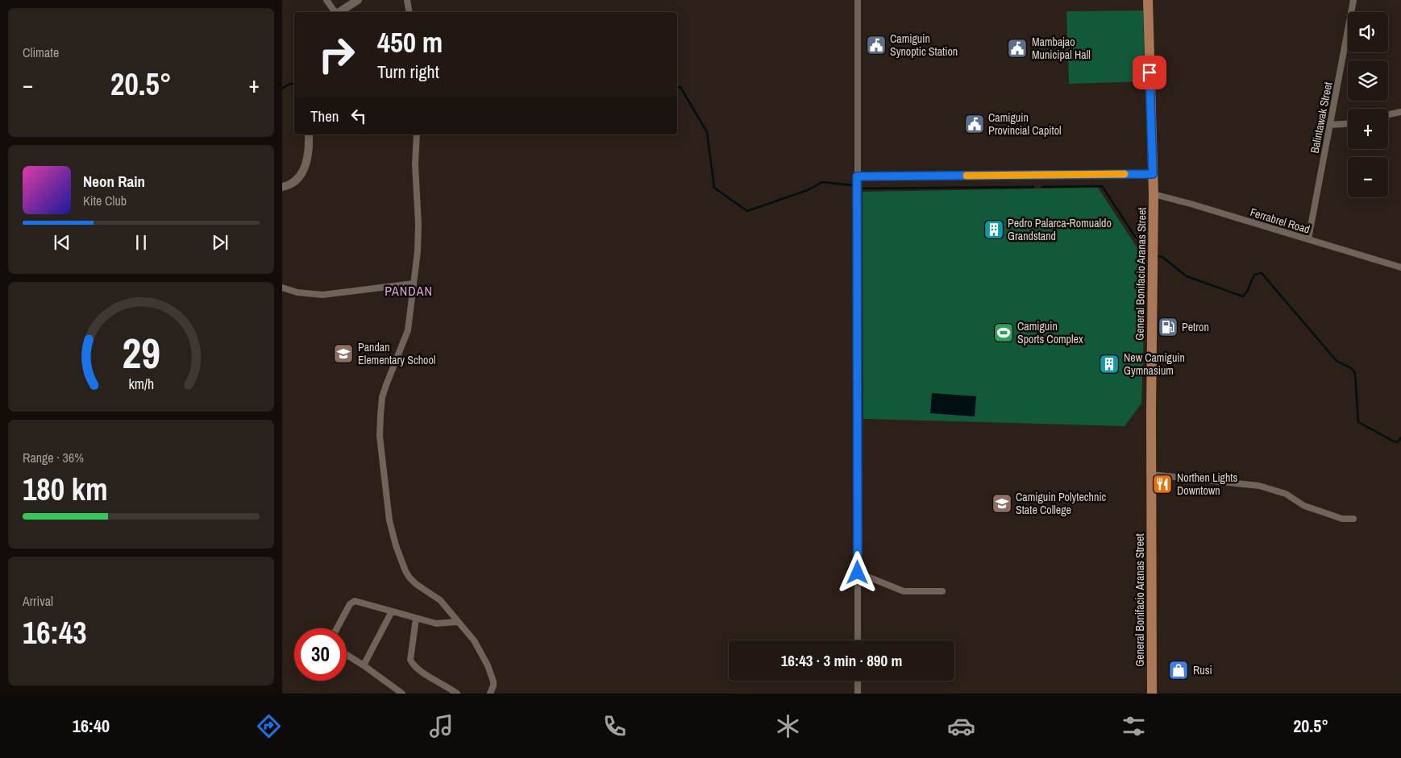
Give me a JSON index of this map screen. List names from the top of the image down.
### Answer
{
  "streets": {
    "main road": ["General Bonifacio Aranas Street"],
    "street": ["Balintawak Street", "Ferrabrel Road"]
  },
  "crossings": [
    ["Balintawak Street", "Ferrabrel Road"],
    ["Ferrabrel Road", "General Bonifacio Aranas Street"]
  ],
  "districts": ["PANDAN"],
  "places": {
    "public building": ["Camiguin Synoptic Station", "Mambajao Municipal Hall", "Camiguin Provincial Capitol"],
    "building": ["Pedro Palarca-Romualdo Grandstand", "New Camiguin Gymnasium"],
    "fuel station": ["Petron"],
    "sports": ["Camiguin Sports Complex"],
    "school or university": ["Pandan Elementary School", "Camiguin Polytechnic State College"],
    "restaurant": ["Northen Lights Downtown"],
    "shop": ["Rusi"]
  },
  "page": {
    "tile": [
      "Climate",
      ["Range · 36%", "180 km"],
      ["Arrival", "16:43"]
    ],
    "map_buttons": ["+", "−"],
    "turn": ["450 m", "Turn right"],
    "heat": ["−", "20.5°", "+"],
    "then": "Then",
    "song": ["Neon Rain", "Kite Club"],
    "limit": "30",
    "trip": "16:43 · 3 min · 890 m",
    "tabs": ["16:40", "20.5°"],
    "gauge": ["29", "km/h"]
  }
}
